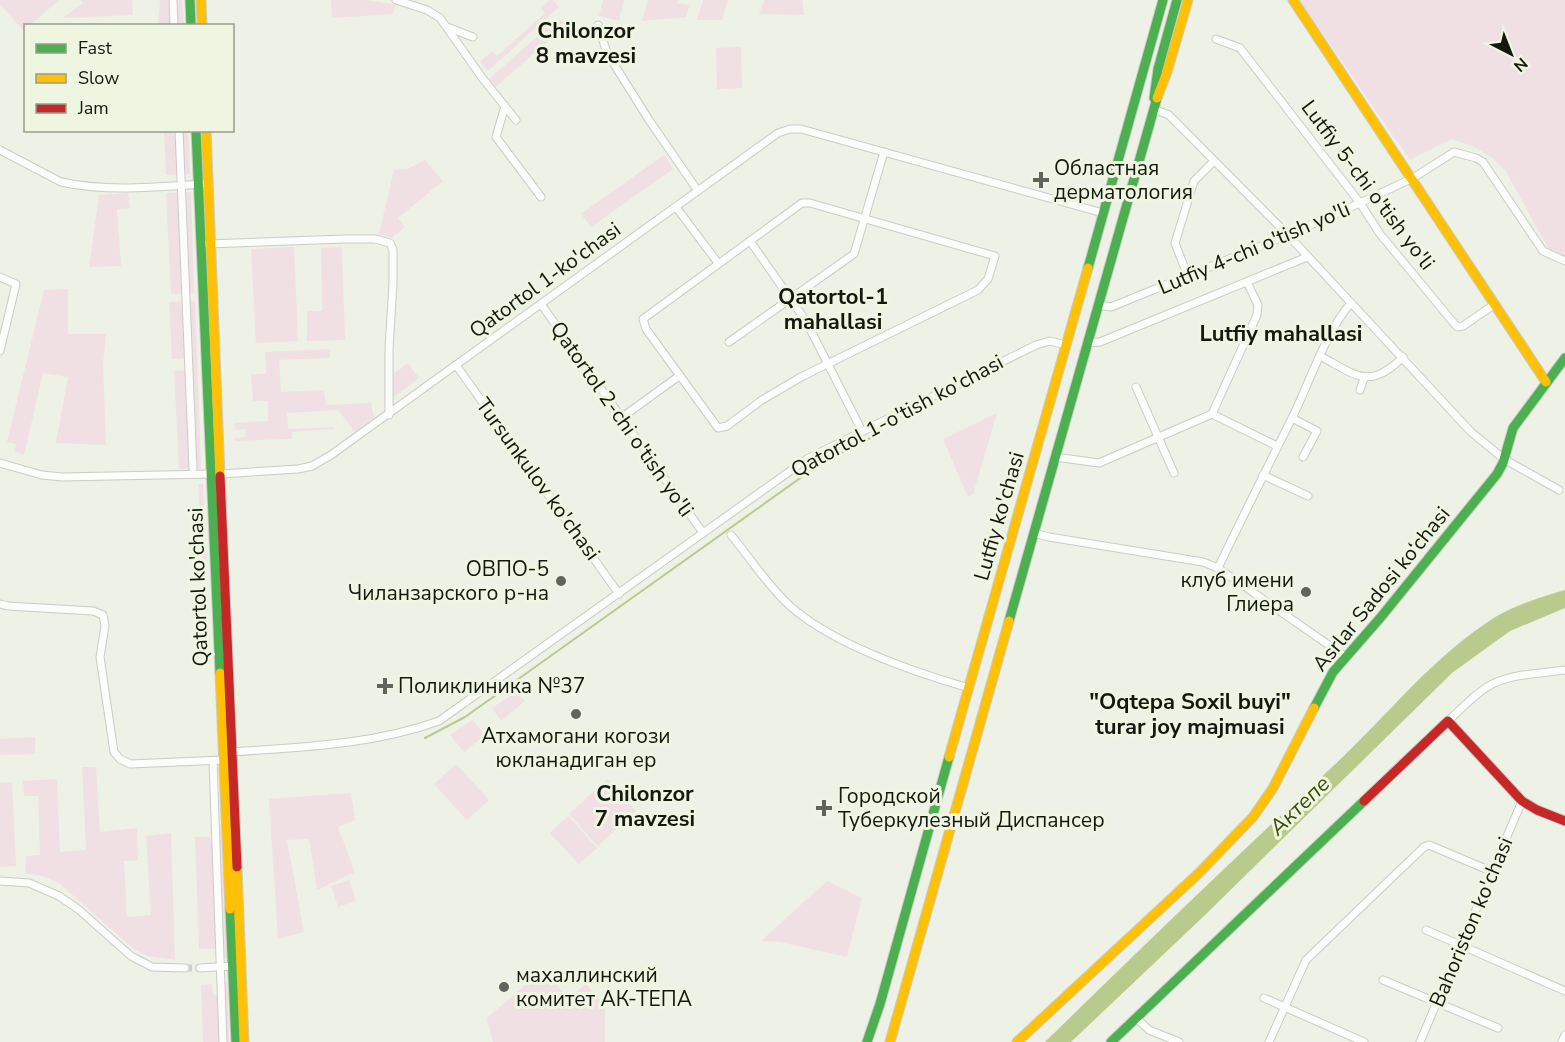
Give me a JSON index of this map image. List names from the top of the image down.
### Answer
{
  "streets": {
    "main road": [
      "Lutfiy 5-chi o'tish yo'li",
      "Lutfiy ko'chasi",
      "Qatortol ko'chasi",
      "Asrlar Sadosi ko‘chasi"
    ],
    "street": [
      "Lutfiy 4-chi o'tish yo'li",
      "Qatortol 1-ko'chasi",
      "Qatortol 1-o'tish ko'chasi",
      "Qatortol 2-chi o'tish yo'li",
      "Tursunkulov ko'chasi",
      "Bahoriston ko'chasi"
    ]
  },
  "crossings": [
    ["Lutfiy 5-chi o'tish yo'li", "Lutfiy 4-chi o'tish yo'li"],
    ["Lutfiy 5-chi o'tish yo'li", "Asrlar Sadosi ko‘chasi"],
    ["Lutfiy 4-chi o'tish yo'li", "Lutfiy ko'chasi"],
    ["Qatortol 1-ko'chasi", "Qatortol 2-chi o'tish yo'li"],
    ["Qatortol 1-ko'chasi", "Tursunkulov ko'chasi"],
    ["Qatortol 1-ko'chasi", "Lutfiy ko'chasi"],
    ["Qatortol 1-ko'chasi", "Qatortol ko'chasi"],
    ["Qatortol 1-o'tish ko'chasi", "Qatortol 2-chi o'tish yo'li"],
    ["Qatortol 1-o'tish ko'chasi", "Tursunkulov ko'chasi"],
    ["Qatortol 1-o'tish ko'chasi", "Lutfiy ko'chasi"],
    ["Qatortol 1-o'tish ko'chasi", "Qatortol ko'chasi"]
  ],
  "districts": [
    "Chilonzor 8 mavzesi",
    "Qatortol-1 mahallasi",
    "Lutfiy mahallasi",
    "\"Oqtepa Soxil buyi\" turar joy majmuasi",
    "Chilonzor 7 mavzesi"
  ],
  "water": ["Актепе"],
  "places": {
    "health": ["Областная дерматология", "Поликлиника №37", "Городской Туберкулезный Диспансер"],
    "other": [
      "ОВПО-5 Чиланзарского р-на",
      "клуб имени Глиера",
      "Атхамогани когози юкланадиган ер",
      "махаллинский комитет АК-ТЕПА"
    ]
  },
  "legend": ["Fast", "Slow", "Jam"],
  "north": "bottom right"
}
